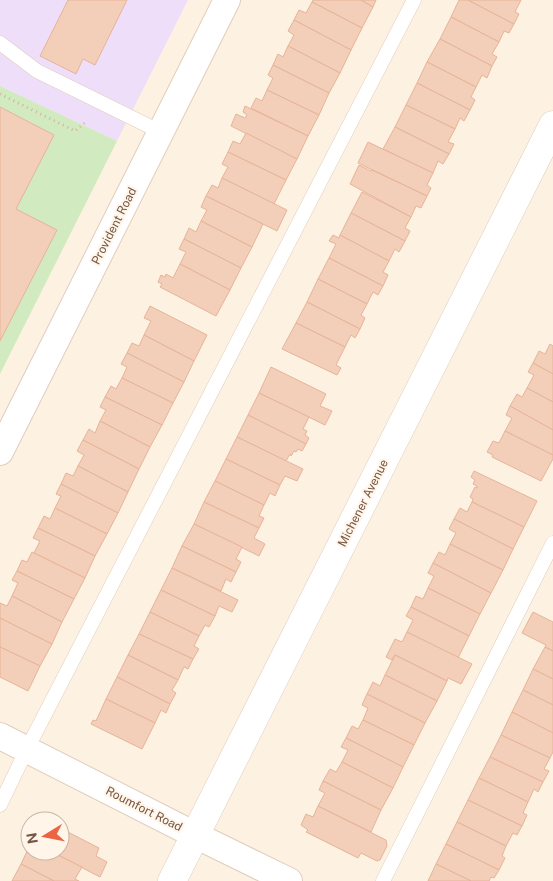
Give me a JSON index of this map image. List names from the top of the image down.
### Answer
{
  "streets": {
    "street": ["Provident Road", "Michener Avenue", "Roumfort Road"]
  },
  "crossings": [
    ["Michener Avenue", "Roumfort Road"]
  ],
  "north": "left"
}
